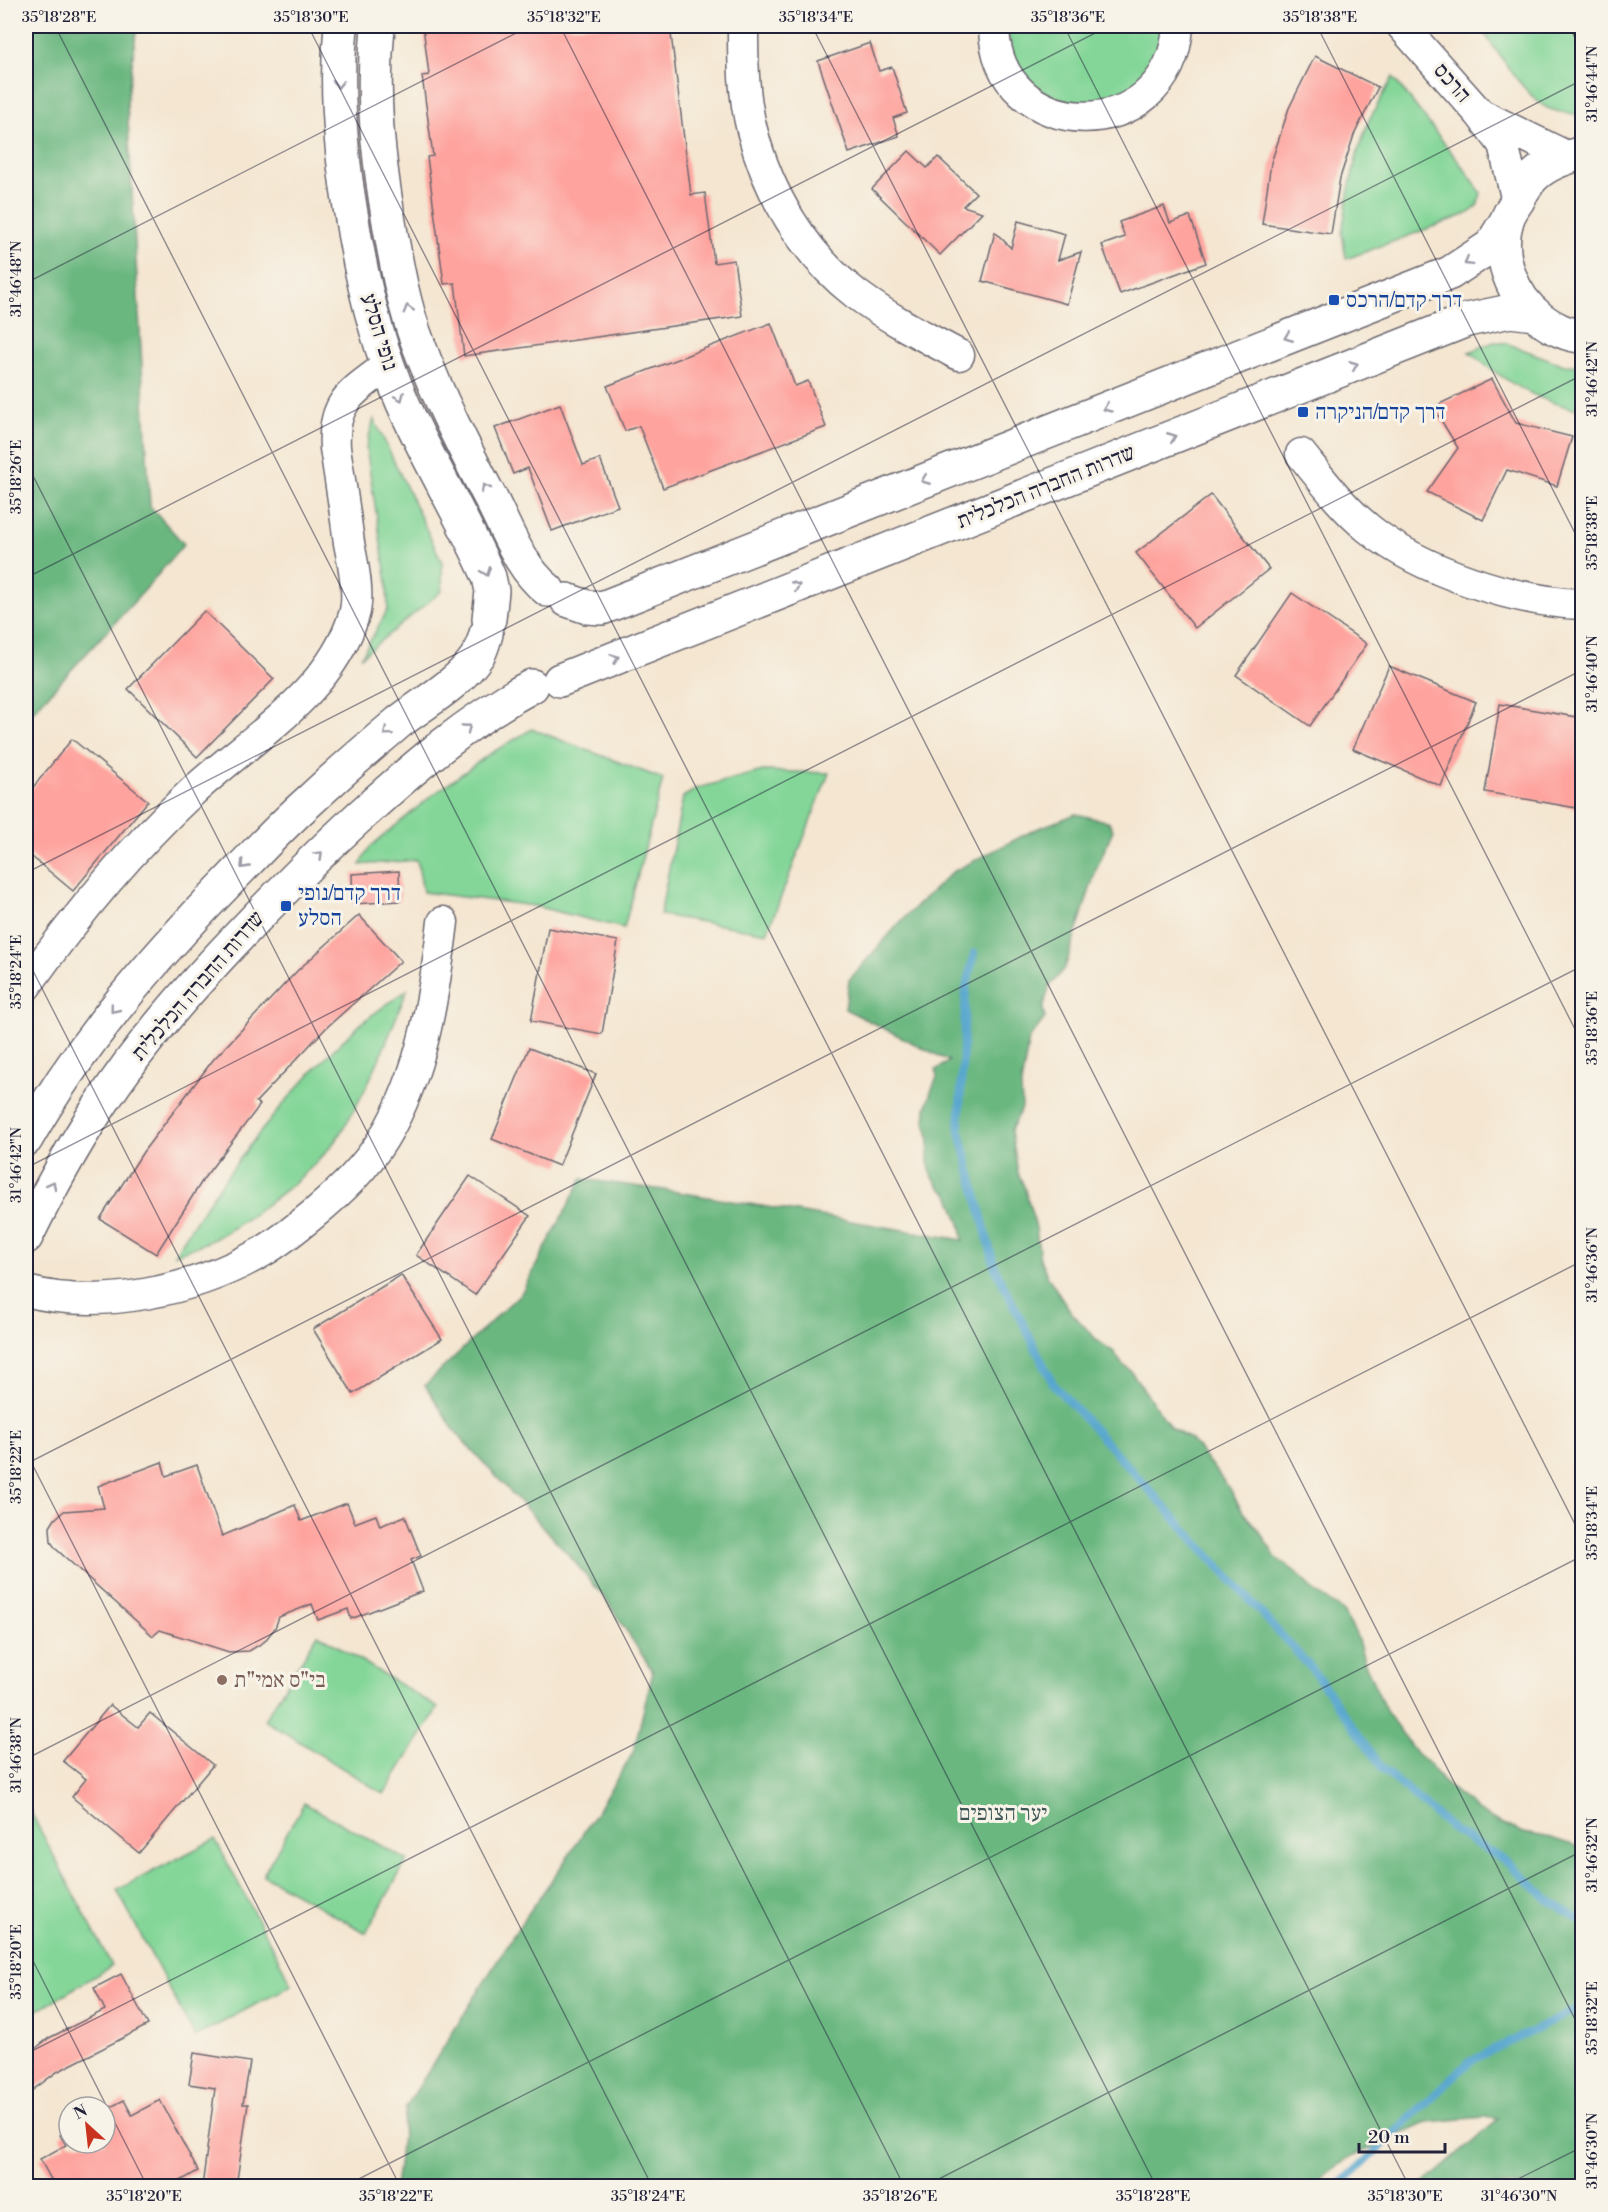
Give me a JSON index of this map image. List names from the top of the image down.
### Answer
{
  "streets": {
    "main road": ["נופי הסלע", "שדרות החברה הכלכלית"],
    "street": ["הרכס"]
  },
  "crossings": [
    ["נופי הסלע", "שדרות החברה הכלכלית"]
  ],
  "parks": ["יער הצופים"],
  "places": {
    "transit": ["דרך קדם/הרכס", "דרך קדם/הניקרה", "דרך קדם/נופי הסלע"],
    "other": ["בי\"ס אמי\"ת"]
  },
  "scale_bar": "20 m",
  "north": "top left",
  "coordinates": [
    "35°18'28\"E",
    "35°18'30\"E",
    "35°18'32\"E",
    "35°18'34\"E",
    "35°18'36\"E",
    "35°18'38\"E",
    "31°46'44\"N",
    "31°46'48\"N",
    "31°46'42\"N",
    "35°18'26\"E",
    "31°46'40\"N",
    "35°18'24\"E",
    "31°46'36\"N",
    "35°18'22\"E",
    "31°46'38\"N",
    "31°46'32\"N",
    "35°18'20\"E",
    "31°46'30\"N"
  ]
}
